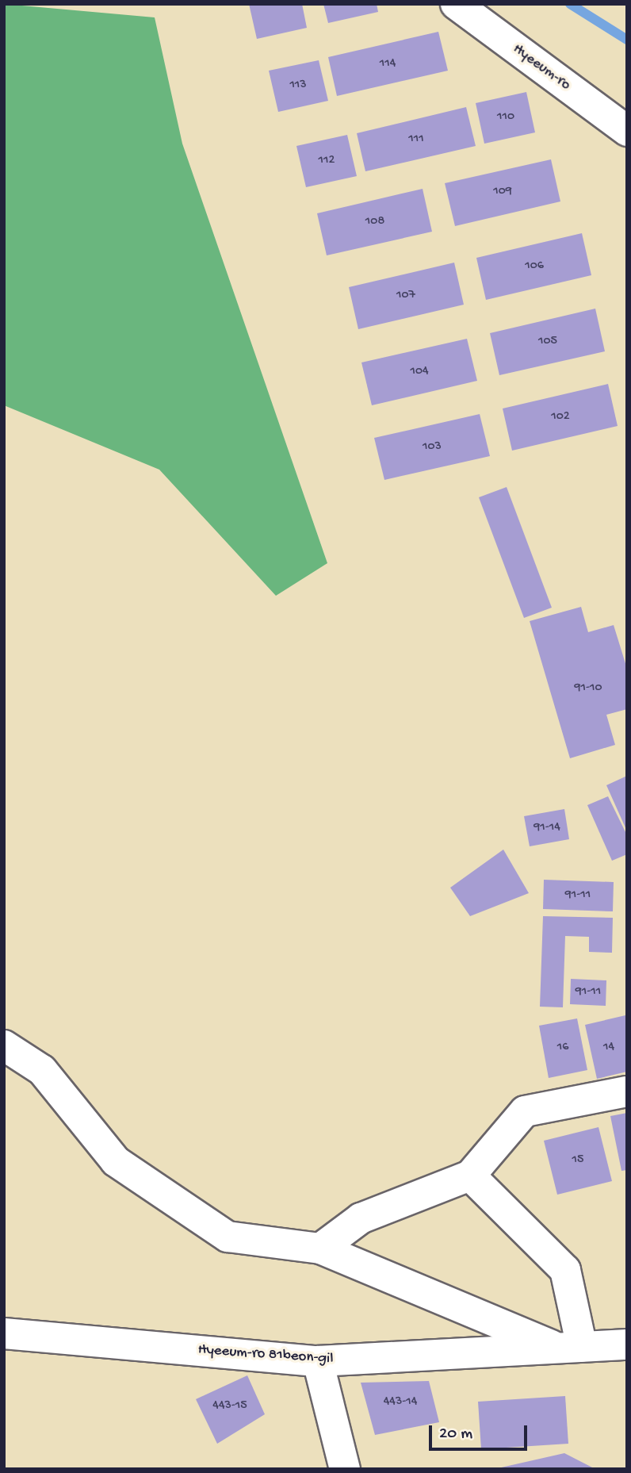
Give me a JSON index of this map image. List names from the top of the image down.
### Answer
{
  "streets": {
    "street": ["Hyeeum-ro", "Hyeeum-ro 81beon-gil"]
  },
  "house_numbers": [
    "114",
    "113",
    "110",
    "111",
    "112",
    "109",
    "108",
    "106",
    "107",
    "105",
    "104",
    "102",
    "103",
    "91-10",
    "91-14",
    "91-11",
    "91-11",
    "16",
    "14",
    "15",
    "443-14",
    "443-15"
  ],
  "scale_bar": "20 m"
}
